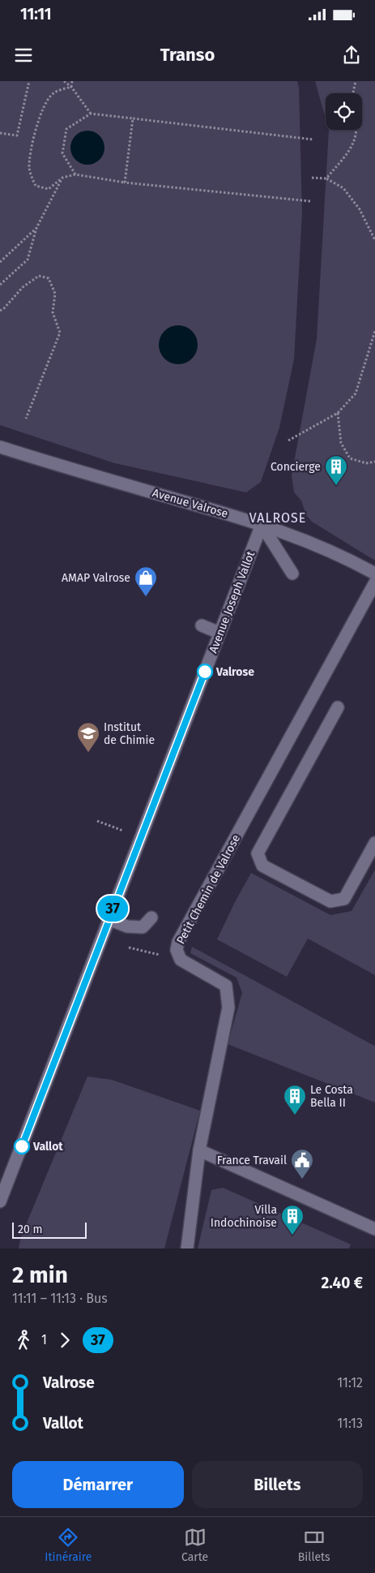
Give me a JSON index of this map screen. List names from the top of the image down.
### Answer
{
  "streets": {
    "street": ["Avenue Valrose", "Avenue Joseph Vallot", "Petit Chemin de Valrose"]
  },
  "crossings": [
    ["Avenue Valrose", "Avenue Joseph Vallot"]
  ],
  "districts": ["VALROSE"],
  "places": {
    "building": ["Concierge", "Le Costa Bella II", "Villa Indochinoise"],
    "shop": ["AMAP Valrose"],
    "other": ["Valrose", "Vallot"],
    "school or university": ["Institut de Chimie"],
    "public building": ["France Travail"]
  },
  "lines": ["bus line 37"],
  "scale_bar": "20 m",
  "page": {
    "status": "11:11",
    "header": "Transo",
    "on_map": "37",
    "scale": "20 m",
    "heading": ["2 min", "11:11 – 11:13 · Bus", "2.40 €"],
    "legs": ["1", "37"],
    "list": [
      {
        "name": "Valrose",
        "value": "11:12"
      },
      {
        "name": "Vallot",
        "value": "11:13"
      }
    ],
    "buttons": ["Démarrer", "Billets"],
    "tabs": ["Itinéraire", "Carte", "Billets"]
  }
}
